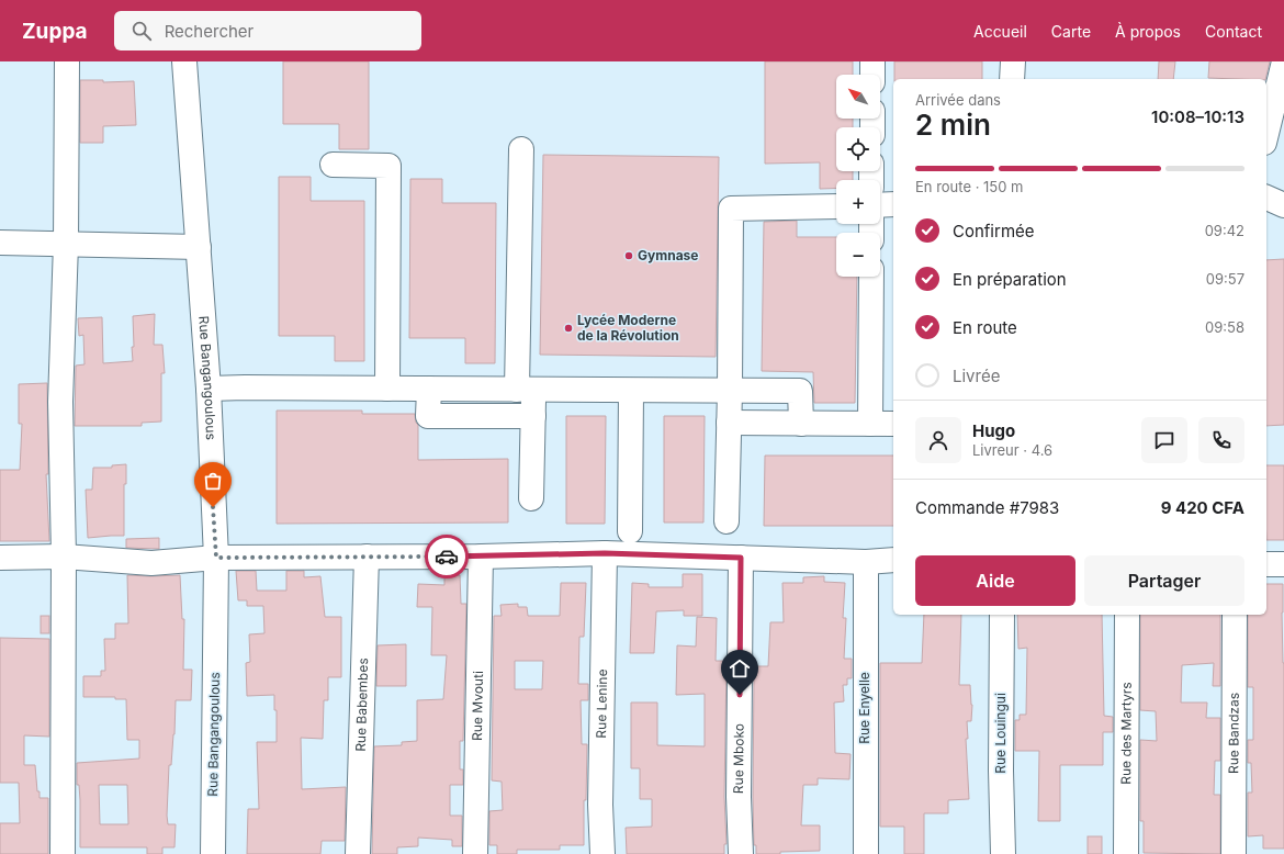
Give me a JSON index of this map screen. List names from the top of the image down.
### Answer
{
  "streets": {
    "street": [
      "Rue Bangangoulous",
      "Rue Lenine",
      "Rue Babembes",
      "Rue Mvouti",
      "Rue Enyelle",
      "Rue Louingui",
      "Rue des Martyrs",
      "Rue Bandzas",
      "Rue Mboko"
    ]
  },
  "places": ["Gymnase", "Lycée Moderne de la Révolution"],
  "north": "top left",
  "page": {
    "header": "Zuppa",
    "search": "Rechercher",
    "nav": [
      "Accueil",
      "Carte",
      "À propos",
      "Contact"
    ],
    "map_buttons": ["+", "−"],
    "heading": ["2 min", "Arrivée dans", "10:08–10:13"],
    "panel": [
      "Hugo",
      "Livreur · 4.6",
      "Commande #7983",
      "9 420 CFA"
    ],
    "bar": "En route · 150 m",
    "list": [
      ["Confirmée", "09:42"],
      ["En préparation", "09:57"],
      ["En route", "09:58"],
      "Livrée"
    ],
    "buttons": ["Aide", "Partager"]
  }
}
